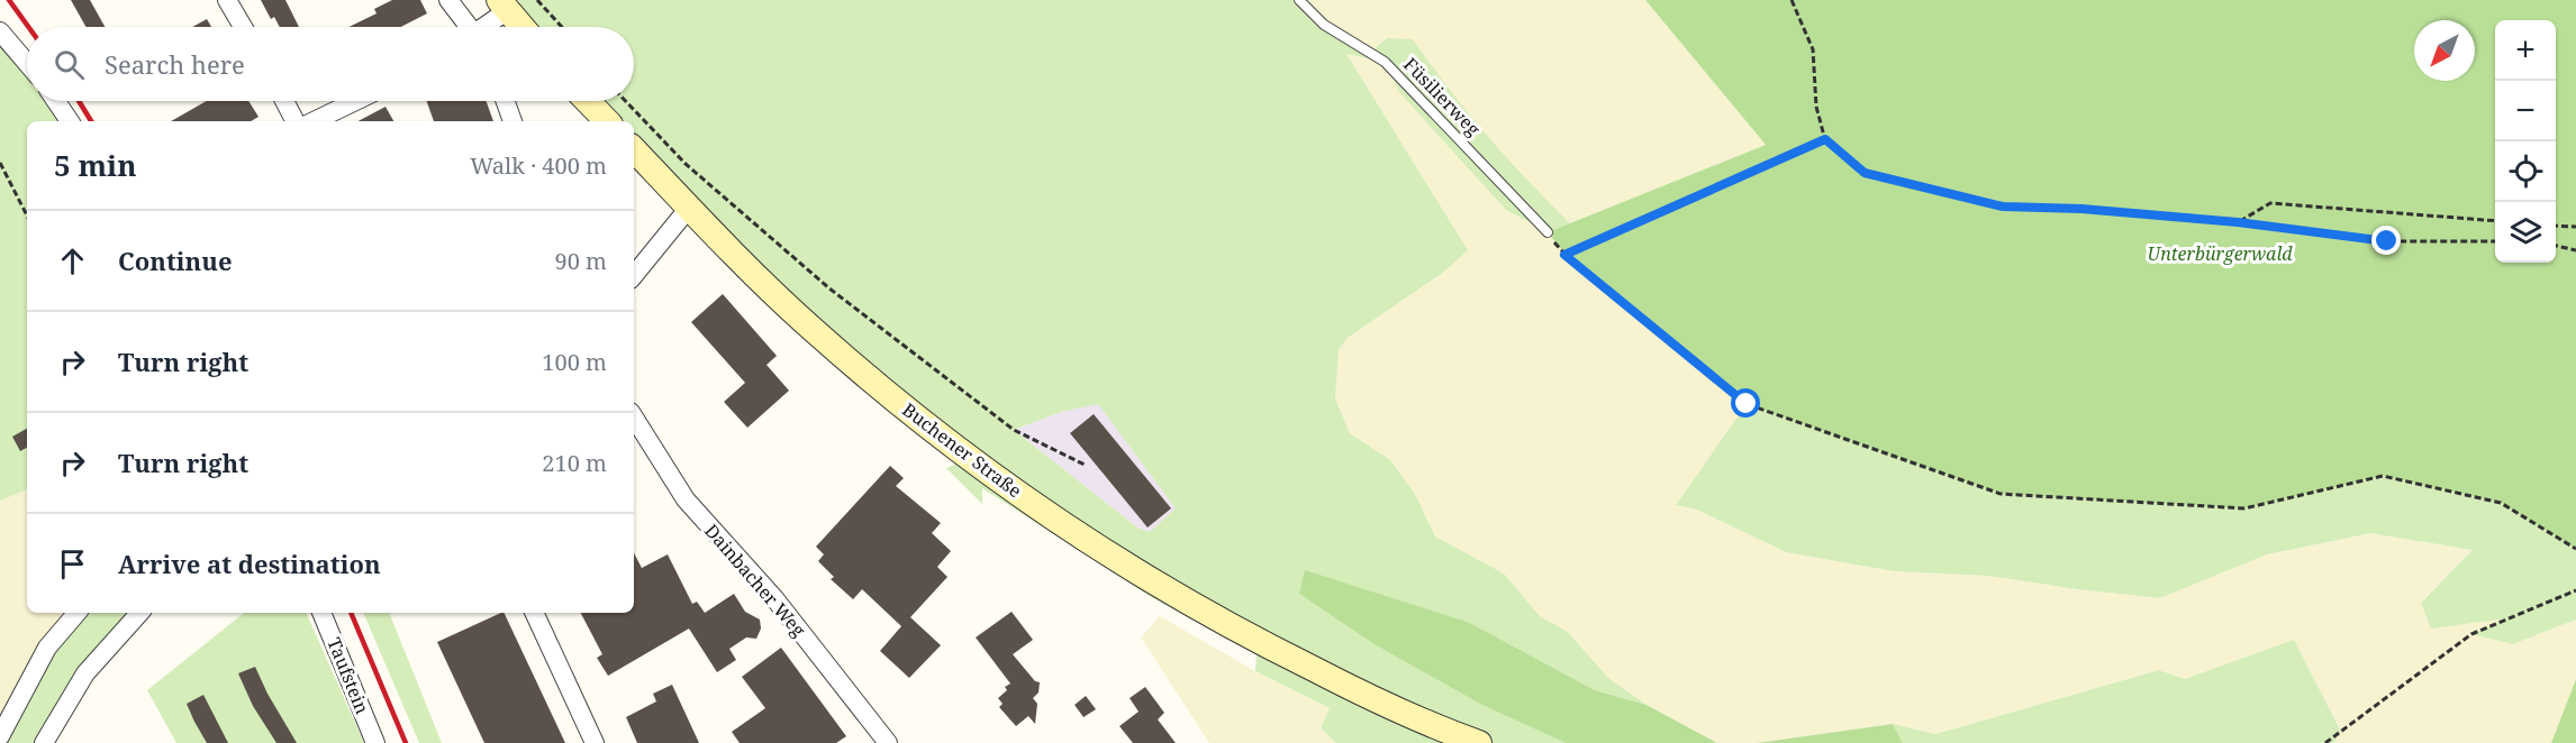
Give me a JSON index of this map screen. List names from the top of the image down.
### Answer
{
  "streets": {
    "main road": ["Buchener Straße"],
    "street": ["Dainbacher Weg", "Taufstein"],
    "lane": ["Füsilierweg"]
  },
  "parks": ["Unterbürgerwald"],
  "north": "bottom left",
  "page": {
    "map_buttons": ["+", "−"],
    "search": "Search here",
    "heading": ["5 min", "Walk · 400 m"],
    "list": [
      ["Continue", "90 m"],
      ["Turn right", "100 m"],
      ["Turn right", "210 m"],
      "Arrive at destination"
    ]
  }
}
